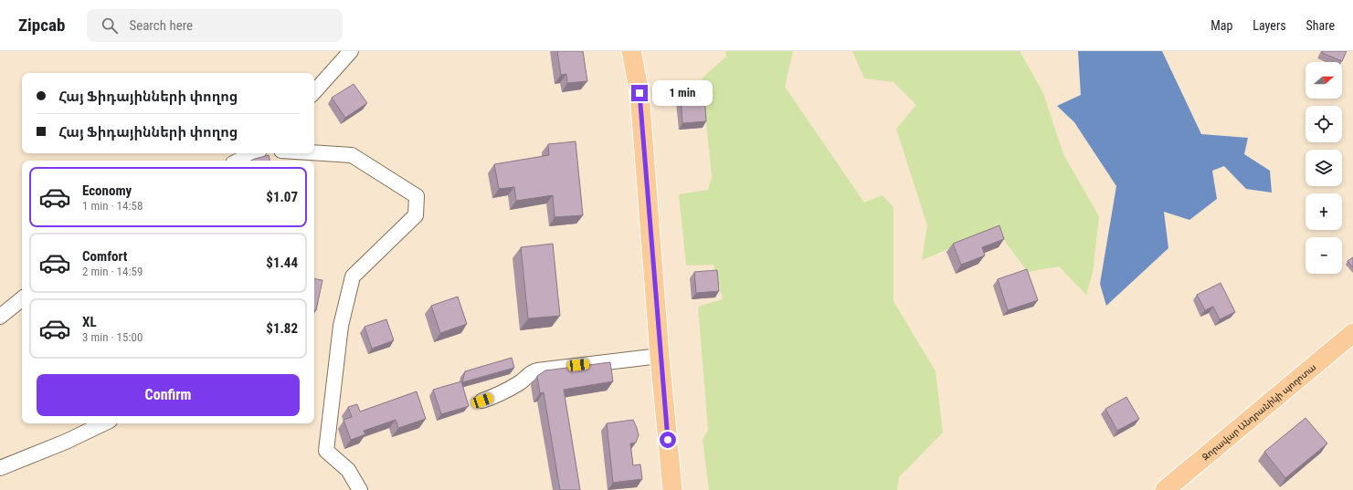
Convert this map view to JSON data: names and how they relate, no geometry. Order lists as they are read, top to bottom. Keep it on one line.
{"streets":{"main road":["Զորավար Անդրանիկի պողոտա"]},"north":"right","page":{"header":"Zipcab","search":"Search here","nav":["Map","Layers","Share"],"map_buttons":["+","−"],"banner":["Հայ Ֆիդայինների փողոց","Հայ Ֆիդայինների փողոց"],"bubble":"1 min","list":[{"name":"Economy","note":"1 min · 14:58","value":"$1.07"},{"name":"Comfort","note":"2 min · 14:59","value":"$1.44"},{"name":"XL","note":"3 min · 15:00","value":"$1.82"}],"buttons":"Confirm"}}
